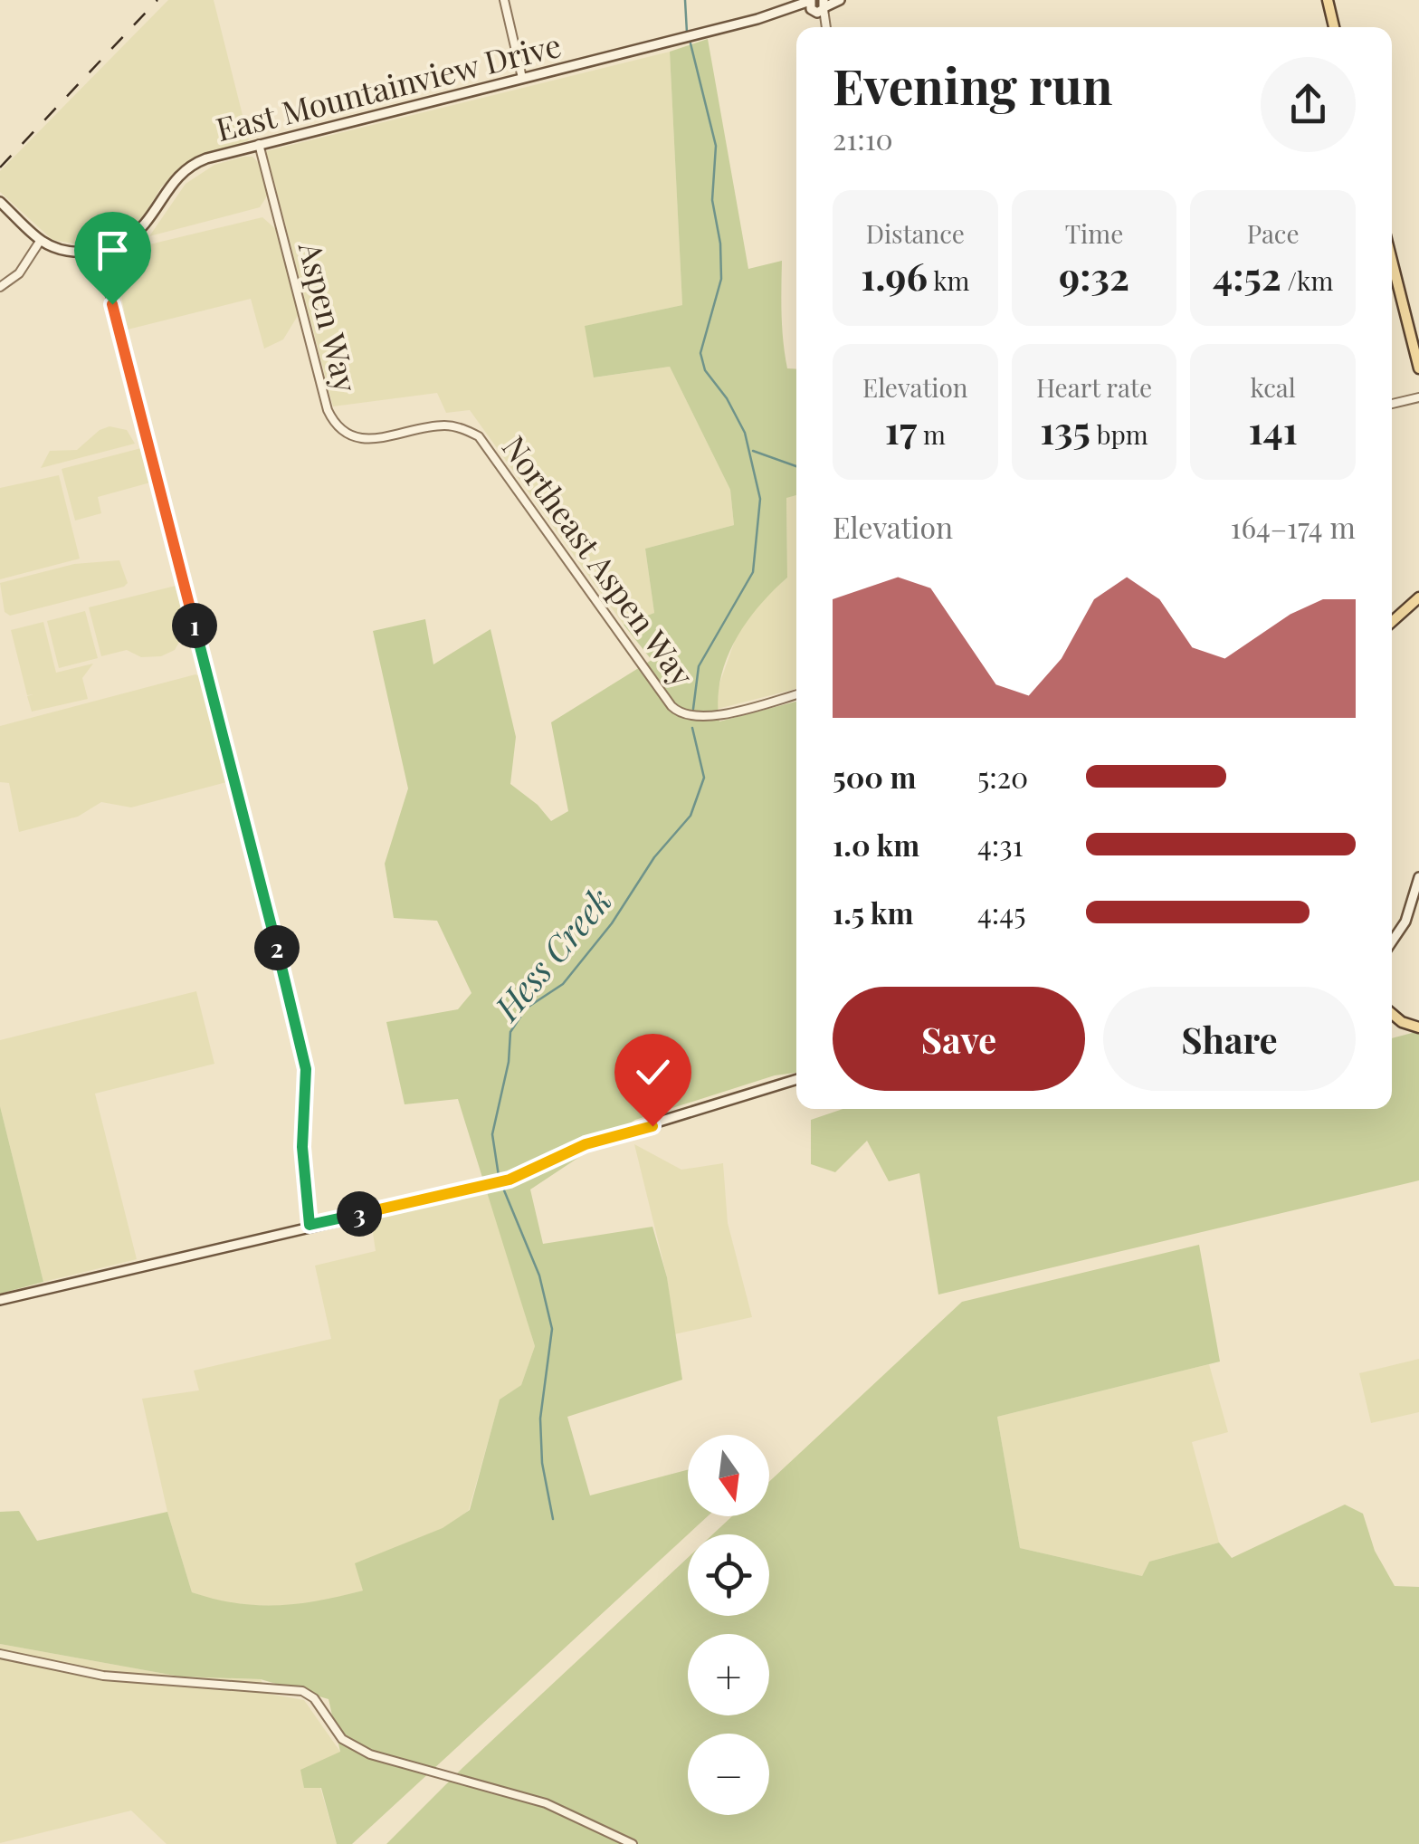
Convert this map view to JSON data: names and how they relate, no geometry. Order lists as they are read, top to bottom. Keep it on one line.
{"streets":{"main road":["East Mountainview Drive"],"street":["Aspen Way","Northeast Aspen Way"]},"crossings":[["East Mountainview Drive","Aspen Way"],["Aspen Way","Northeast Aspen Way"]],"water":["Hess Creek"],"north":"bottom","page":{"heading":["Evening run","21:10"],"stats":[["Distance","1.96 km"],["Time","9:32"],["Pace","4:52 /km"],["Elevation","17 m"],["Heart rate","135 bpm"],["kcal","141"]],"chart":["Elevation","164–174 m"],"pins":["1","2","3"],"list":[{"name":"500 m","note":"5:20"},{"name":"1.0 km","note":"4:31"},{"name":"1.5 km","note":"4:45"}],"buttons":["Save","Share"],"map_buttons":["+","−"]}}
